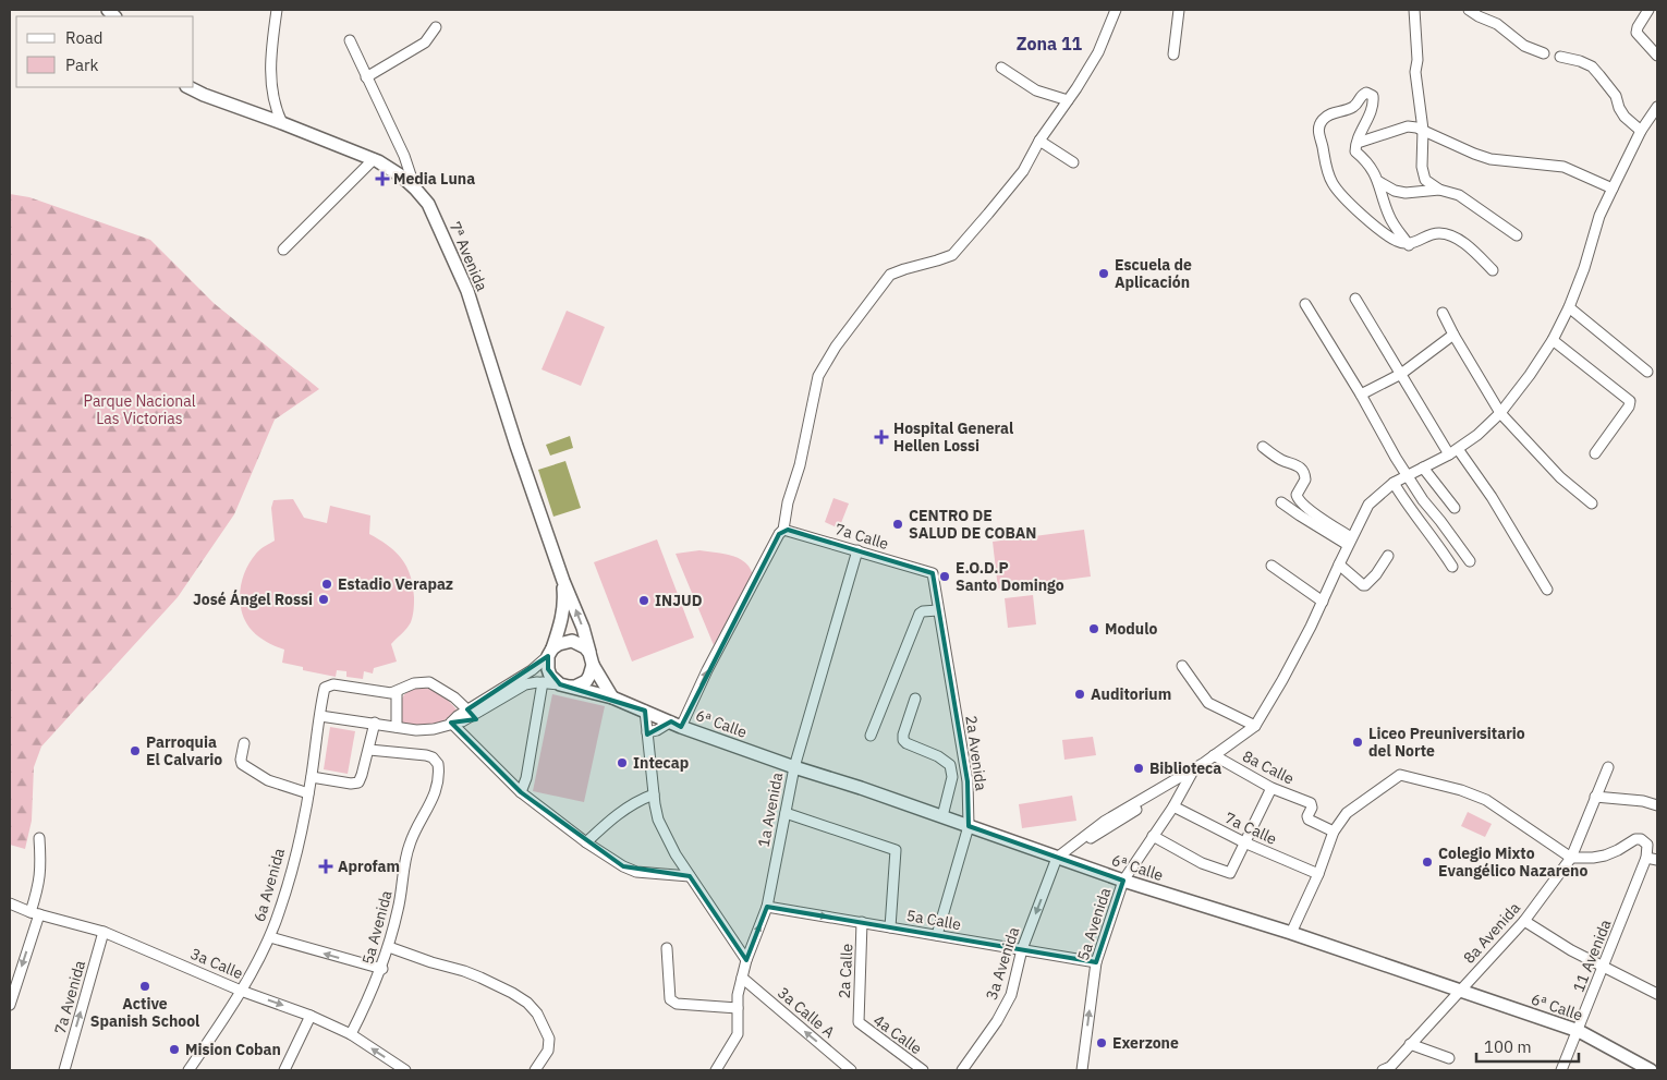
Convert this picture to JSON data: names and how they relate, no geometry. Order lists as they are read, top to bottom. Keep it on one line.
{"streets":{"main road":["7ª Avenida","6ª Calle"],"street":["7a Calle","2a Avenida","8a Calle","1a Avenida","6a Avenida","5a Calle","5a Avenida","8a Avenida","11 Avenida","3a Calle","3a Avenida","2a Calle","7a Avenida","3a Calle A","4a Calle"]},"crossings":[["7ª Avenida","6ª Calle"],["7a Calle","2a Avenida"],["7a Calle","1a Avenida"],["7a Calle","5a Avenida"],["6ª Calle","2a Avenida"],["6ª Calle","1a Avenida"],["6ª Calle","5a Avenida"],["6ª Calle","8a Avenida"],["6ª Calle","11 Avenida"],["6ª Calle","3a Avenida"],["2a Avenida","5a Calle"],["1a Avenida","5a Calle"],["1a Avenida","3a Calle A"],["6a Avenida","3a Calle"],["5a Calle","5a Avenida"],["5a Calle","3a Avenida"],["5a Calle","2a Calle"],["5a Avenida","3a Calle"],["3a Calle","7a Avenida"],["2a Calle","4a Calle"]],"one_way":["3a Avenida","3a Calle A"],"districts":["Zona 11"],"parks":["Parque Nacional Las Victorias"],"places":{"health":["Media Luna","Hospital General Hellen Lossi","Aprofam"],"other":["Escuela de Aplicación","CENTRO DE SALUD DE COBAN","E.O.D.P Santo Domingo","Estadio Verapaz","José Ángel Rossi","INJUD","Modulo","Auditorium","Liceo Preuniversitario del Norte","Parroquia El Calvario","Intecap","Biblioteca","Colegio Mixto Evangélico Nazareno","Active Spanish School","Exerzone","Mision Coban"]},"legend":["Road","Park"],"scale_bar":"100 m"}
